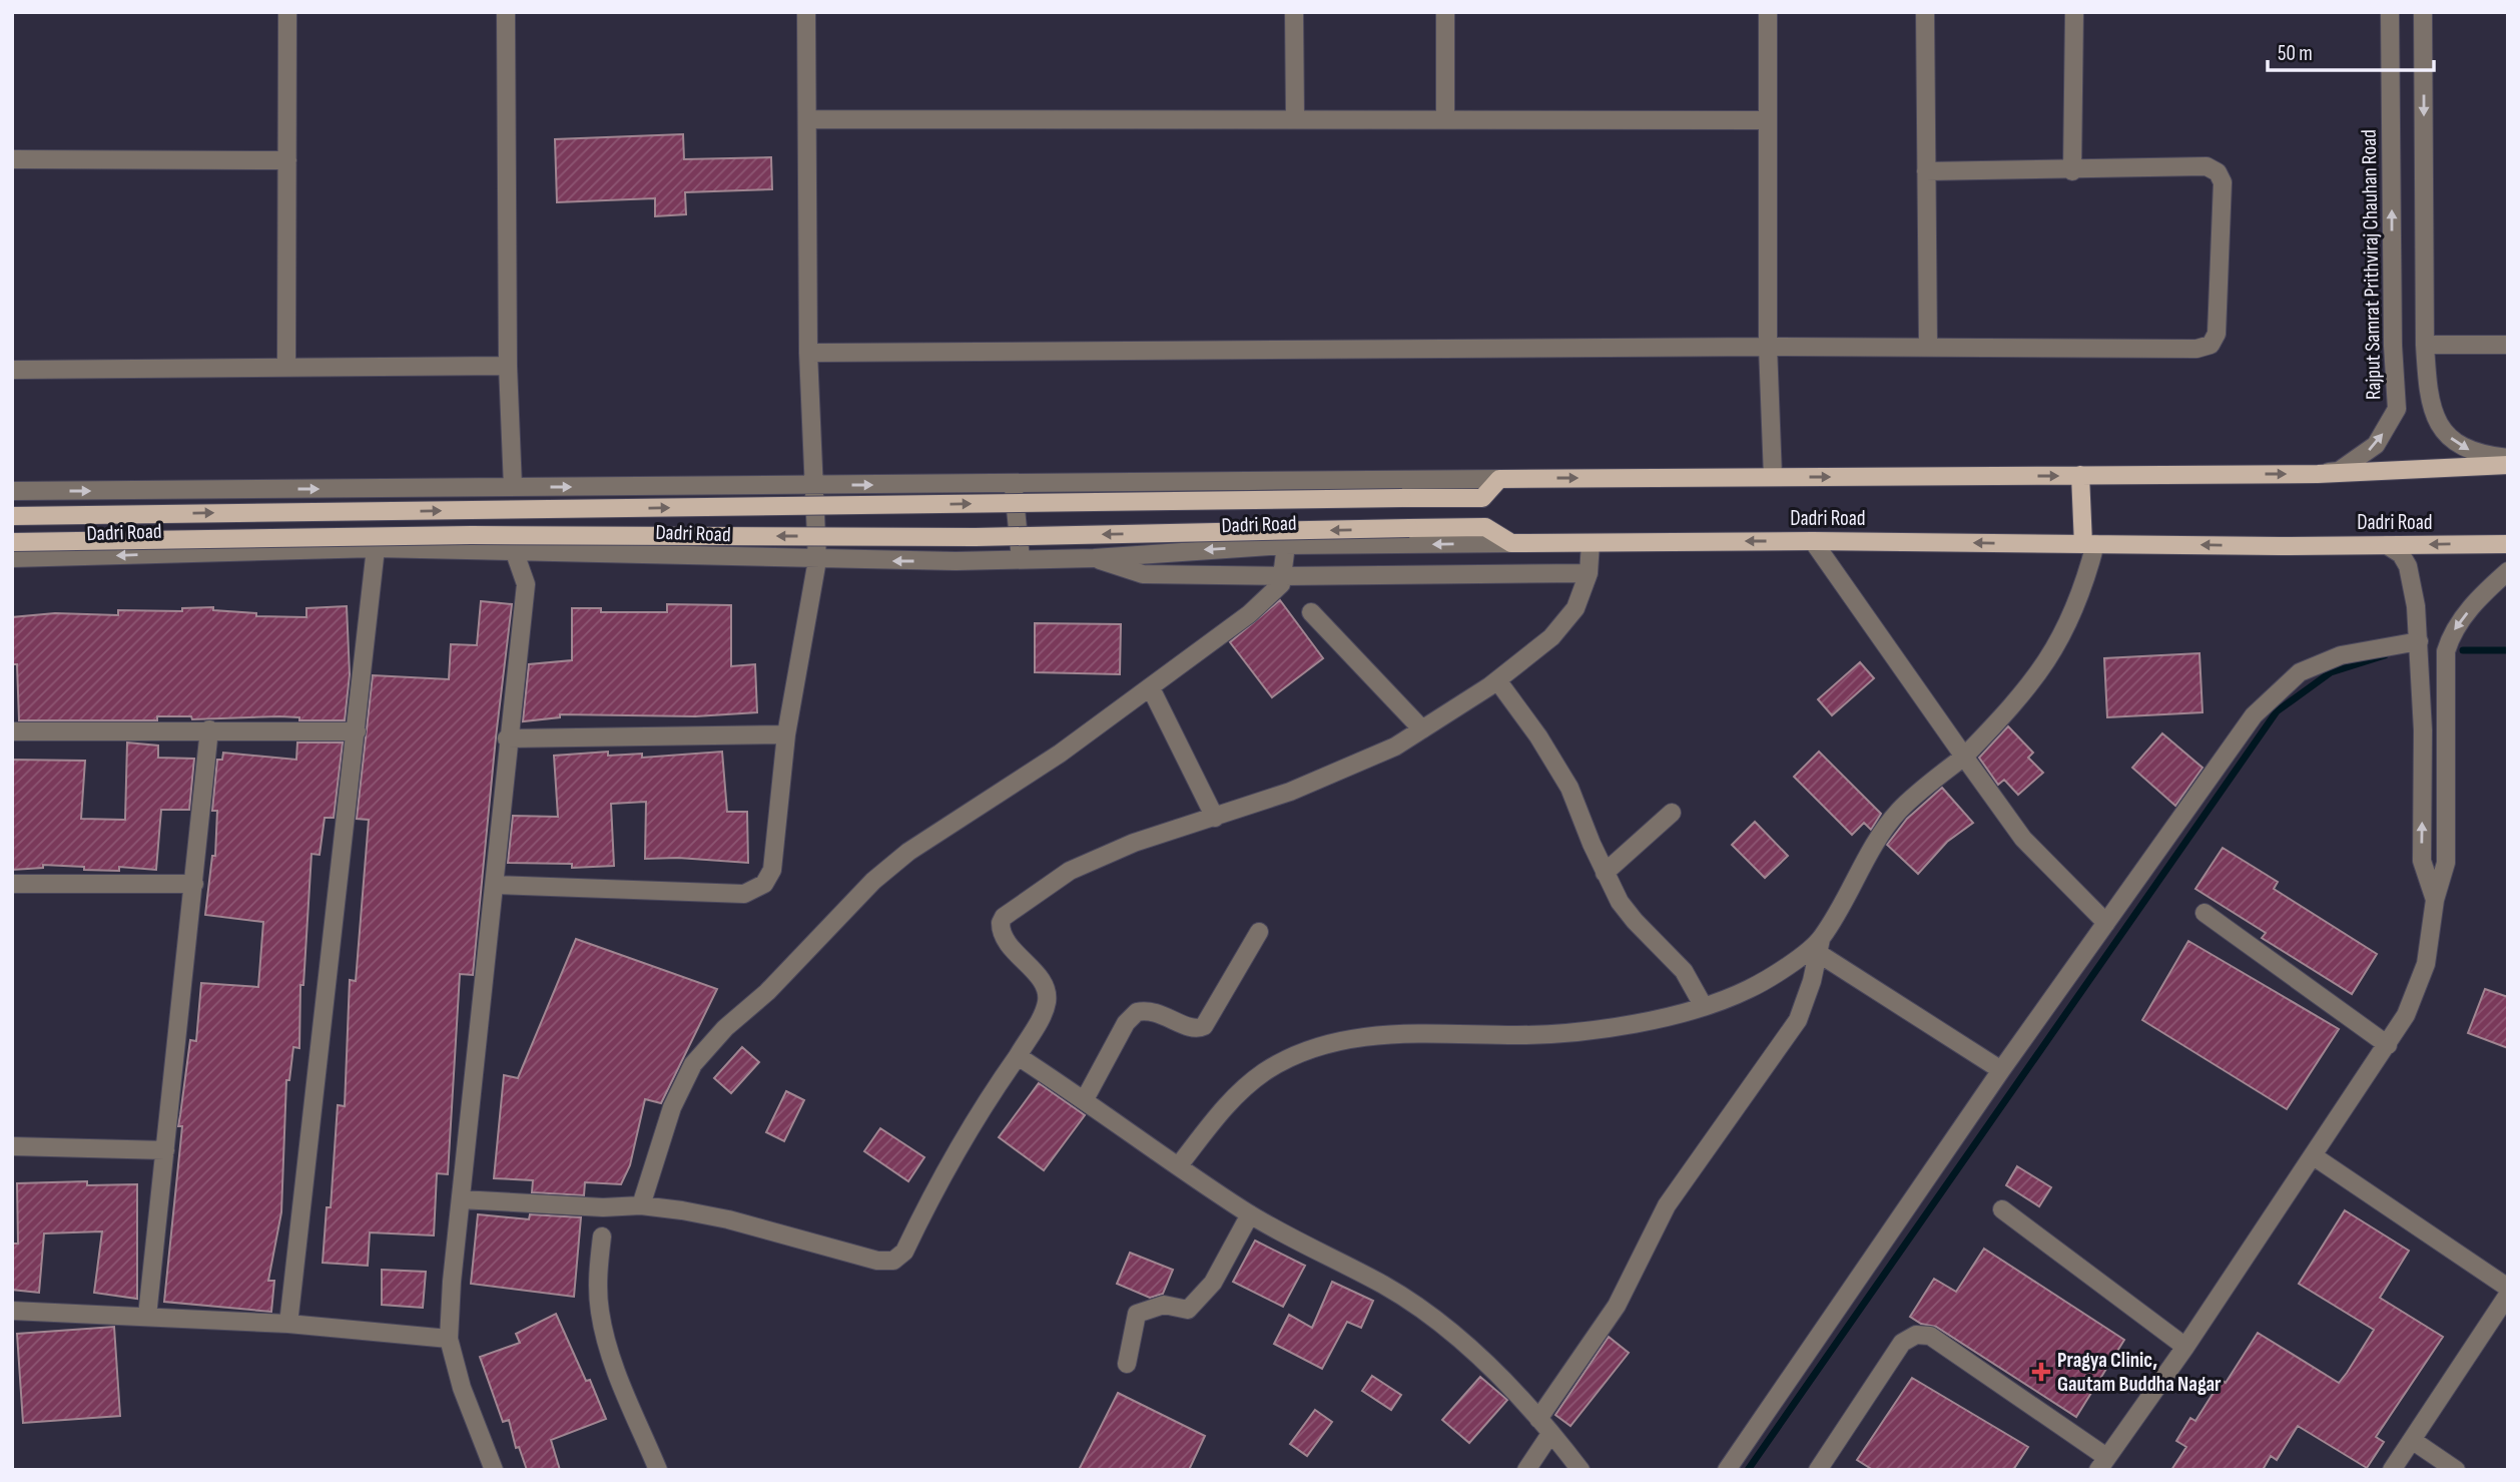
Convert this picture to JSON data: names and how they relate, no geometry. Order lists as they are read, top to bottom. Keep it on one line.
{"streets":{"main road":["Dadri Road"],"street":["Rajput Samrat Prithviraj Chauhan Road"]},"crossings":[["Rajput Samrat Prithviraj Chauhan Road","Dadri Road"]],"places":{"health":["Pragya Clinic, Gautam Buddha Nagar"]},"scale_bar":"50 m"}
